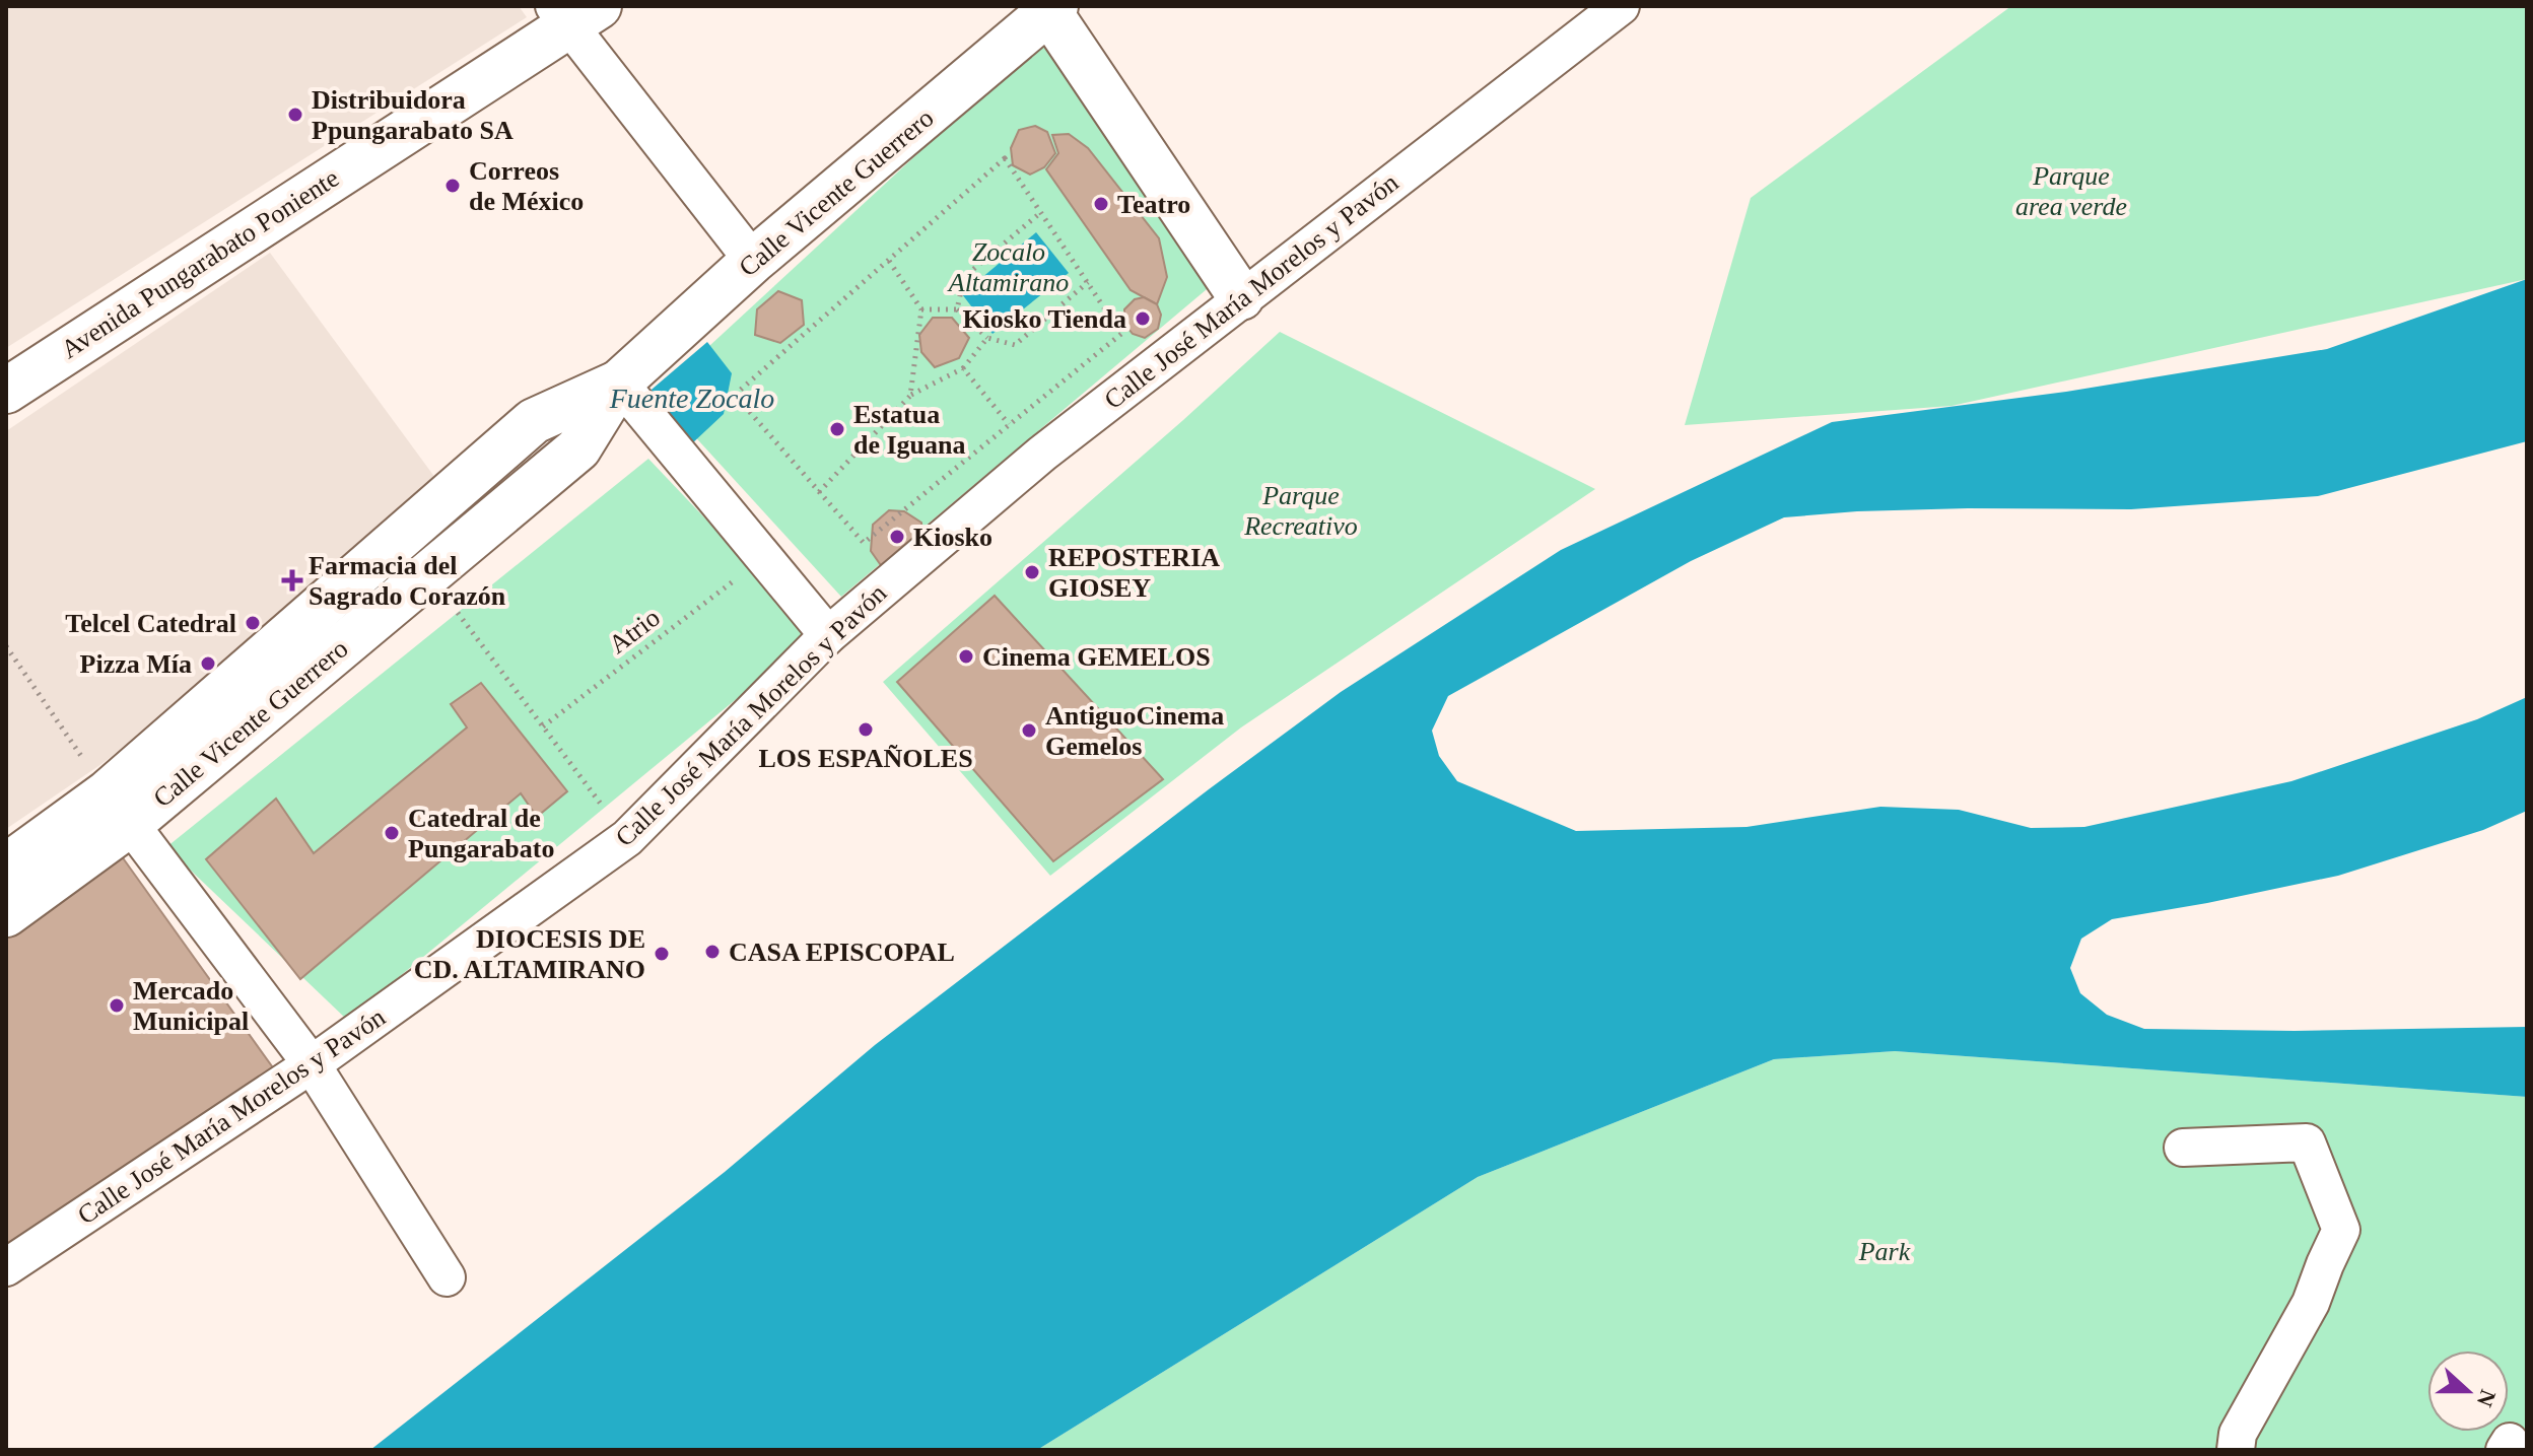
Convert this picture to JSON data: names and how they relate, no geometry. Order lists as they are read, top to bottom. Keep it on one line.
{"streets":{"street":["Calle Vicente Guerrero","Avenida Pungarabato Poniente","Calle José María Morelos y Pavón"],"path":["Atrio"]},"water":["Fuente Zocalo"],"parks":["Parque area verde","Zocalo Altamirano","Parque Recreativo","Park"],"places":{"other":["Distribuidora Ppungarabato SA","Correos de México","Teatro","Kiosko Tienda","Estatua de Iguana","Kiosko","REPOSTERIA GIOSEY","Telcel Catedral","Cinema GEMELOS","Pizza Mía","LOS ESPAÑOLES","AntiguoCinema Gemelos","Catedral de Pungarabato","CASA EPISCOPAL","DIOCESIS DE CD. ALTAMIRANO","Mercado Municipal"],"health":["Farmacia del Sagrado Corazón"]},"north":"right"}
